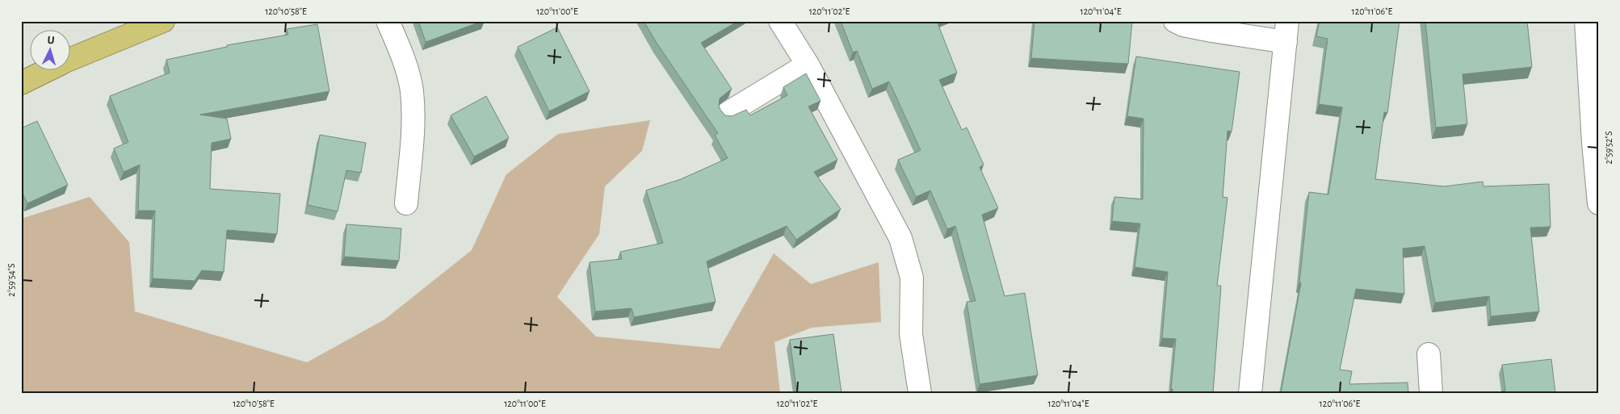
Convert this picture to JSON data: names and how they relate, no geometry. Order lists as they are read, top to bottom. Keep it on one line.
{"north":"top","coordinates":["120°10'58\"E","120°11'00\"E","120°11'02\"E","120°11'04\"E","120°11'06\"E","2°59'52\"S","2°59'54\"S"]}
